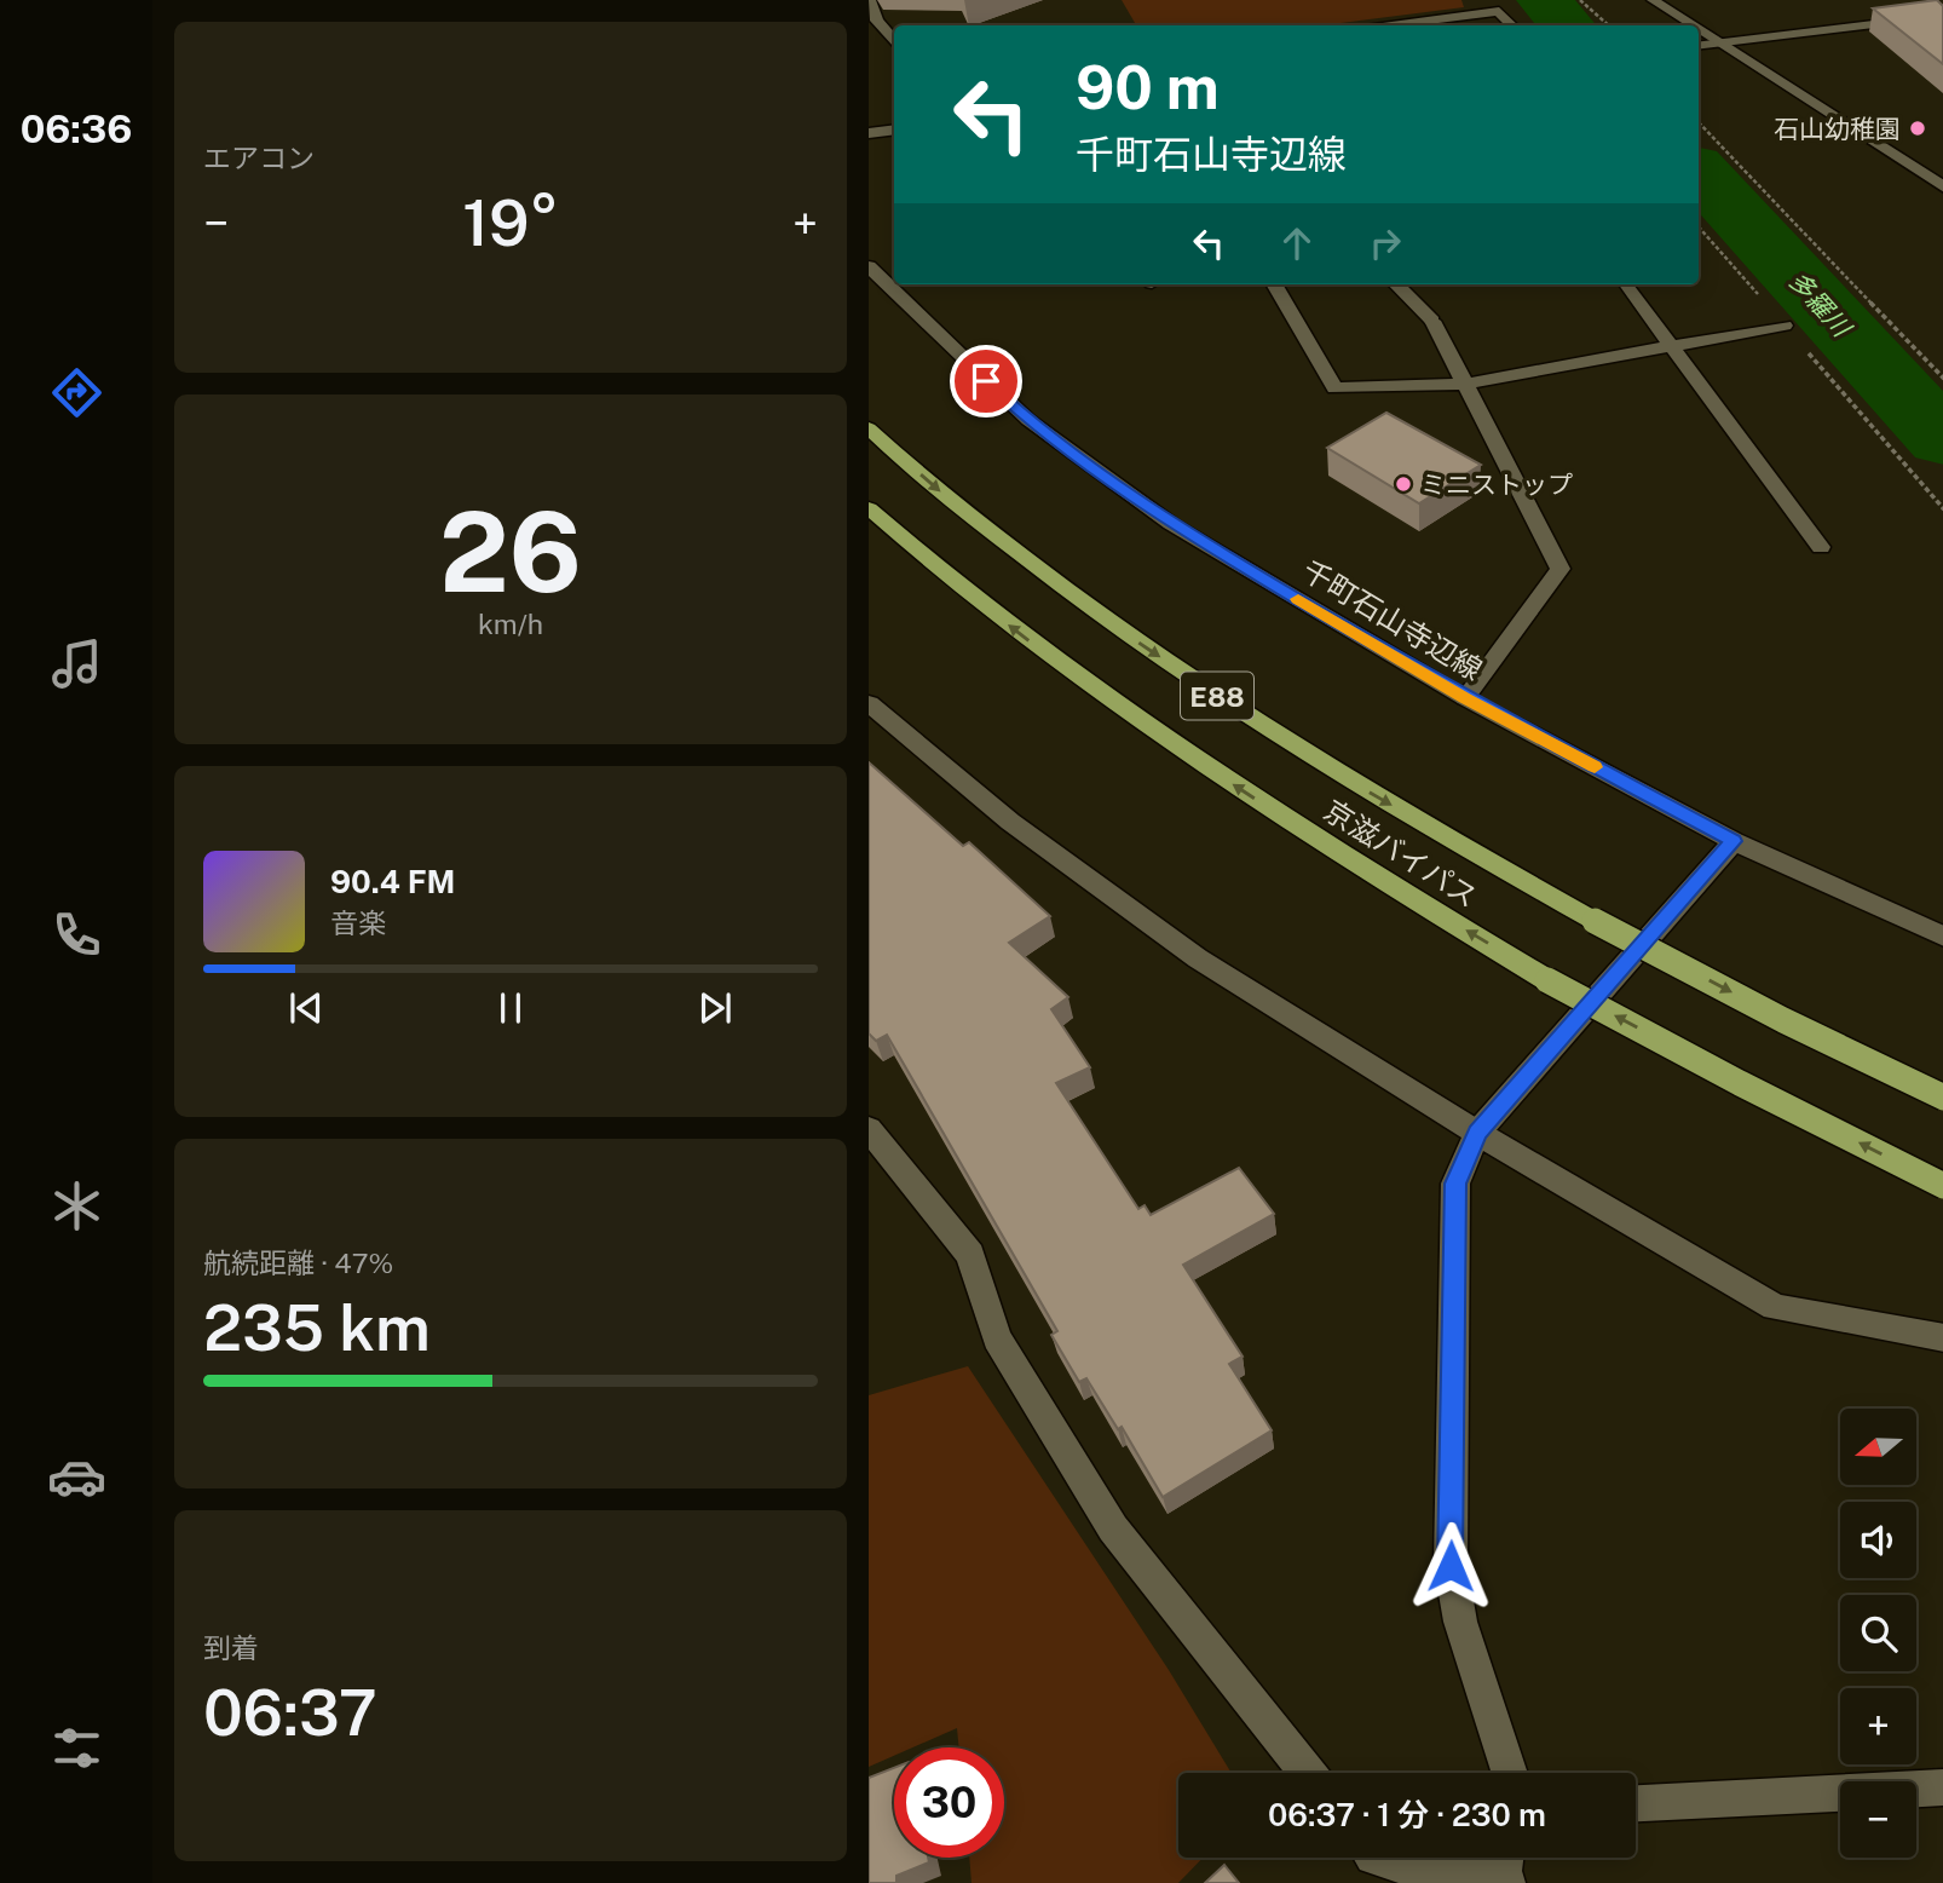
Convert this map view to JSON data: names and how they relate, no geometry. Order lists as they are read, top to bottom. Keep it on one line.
{"streets":{"highway":["E88","京滋バイパス"],"street":["千町石山寺辺線"]},"water":["多羅川"],"places":["石山幼稚園","ミニストップ"],"north":"left","page":{"tabs":"06:36","tile":["エアコン",["26","km/h"],["航続距離 · 47%","235 km"],["到着","06:37"]],"turn":["90 m","千町石山寺辺線"],"heat":["−","19°","+"],"song":["90.4 FM","音楽"],"map_buttons":["+","−"],"limit":"30","trip":"06:37 · 1 分 · 230 m"}}
